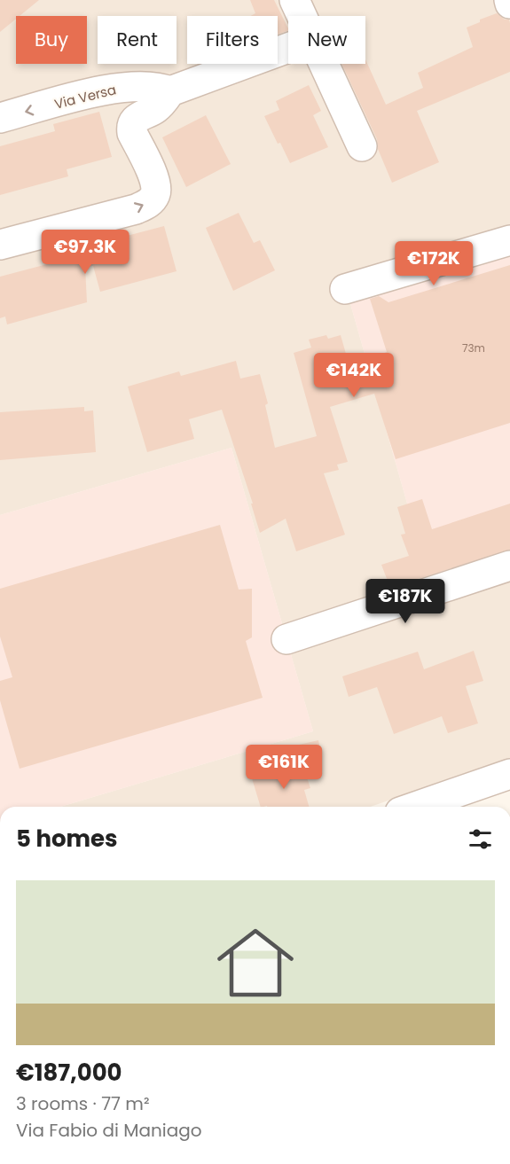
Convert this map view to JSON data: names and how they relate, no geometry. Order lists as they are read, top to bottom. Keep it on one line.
{"streets":{"street":["Via Versa"]},"one_way":["Via Versa"],"house_numbers":["73m"],"page":{"chip":["Buy","Rent","Filters","New"],"price":["€97.3K","€172K","€142K","€187K","€161K"],"heading":"5 homes","list":[{"name":"€187,000","note":"3 rooms · 77 m² · Via Fabio di Maniago"}]}}
